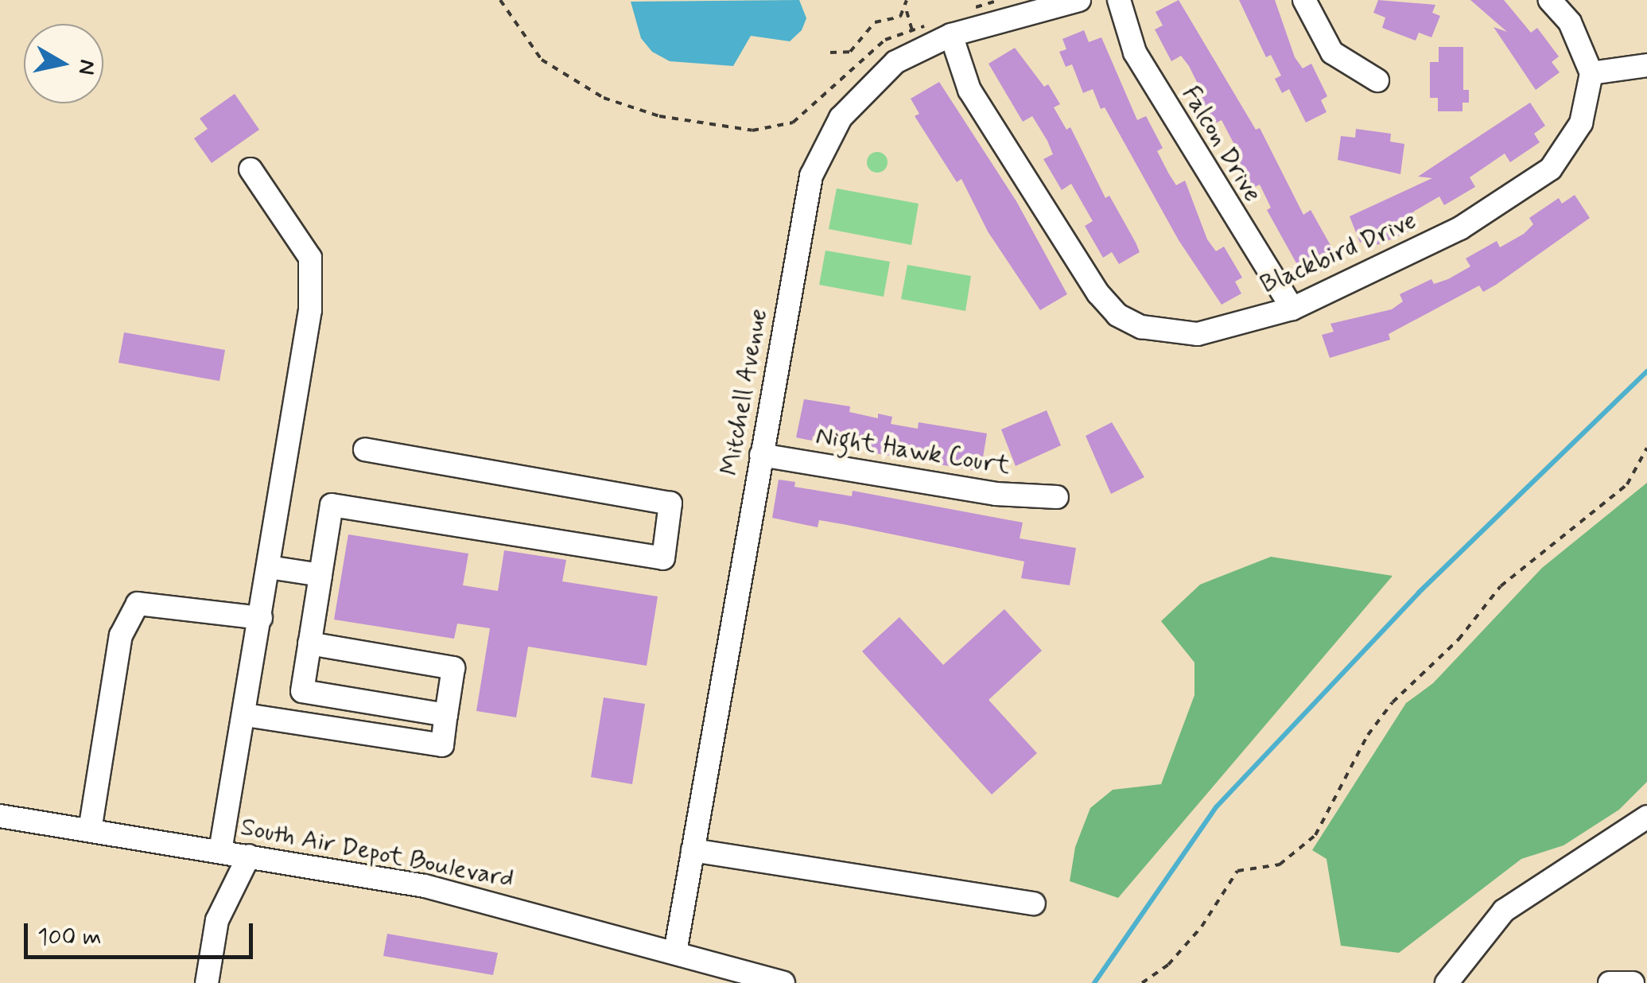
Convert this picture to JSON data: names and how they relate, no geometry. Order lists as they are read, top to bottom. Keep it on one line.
{"streets":{"street":["Falcon Drive","Blackbird Drive","Mitchell Avenue","Night Hawk Court","South Air Depot Boulevard"]},"crossings":[["Falcon Drive","Blackbird Drive"],["Blackbird Drive","Mitchell Avenue"],["Mitchell Avenue","Night Hawk Court"],["Mitchell Avenue","South Air Depot Boulevard"]],"scale_bar":"100 m","north":"right"}
